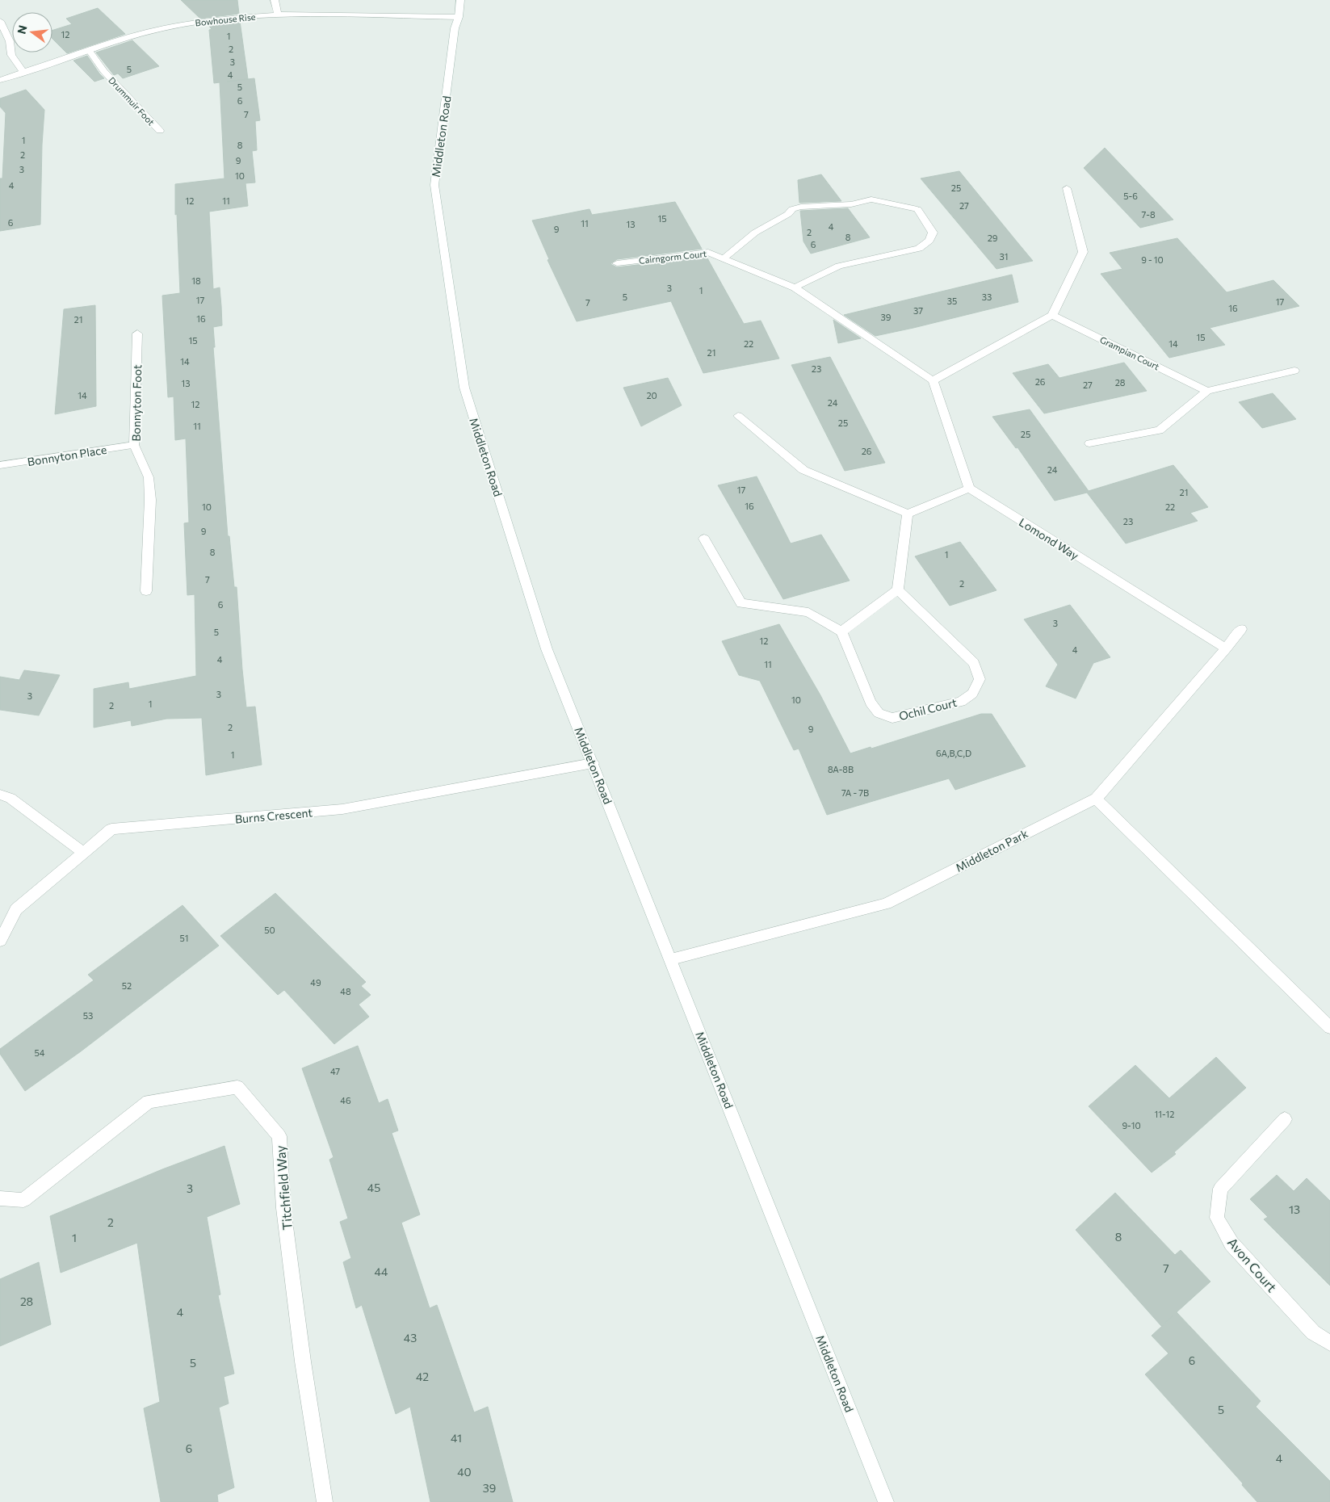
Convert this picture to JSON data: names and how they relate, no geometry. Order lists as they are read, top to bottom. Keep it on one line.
{"streets":{"street":["Bowhouse Rise","Drummuir Foot","Middleton Road","Cairngorm Court","Grampian Court","Bonnyton Foot","Bonnyton Place","Lomond Way","Ochil Court","Burns Crescent","Middleton Park","Titchfield Way","Avon Court"]},"crossings":[["Bowhouse Rise","Drummuir Foot"],["Bowhouse Rise","Middleton Road"],["Middleton Road","Burns Crescent"],["Middleton Road","Middleton Park"],["Bonnyton Foot","Bonnyton Place"],["Lomond Way","Middleton Park"]],"house_numbers":["12","1","2","3","5","4","5","6","7","1","8","2","9","3","10","4","25","5-6","12","11","27","7-8","15","6","11","13","4","9","2","8","29","6","31","9 - 10","18","3","1","5","33","17","35","17","7","16","37","39","16","21","15","15","22","14","21","14","23","26","28","13","27","14","20","24","12","25","11","25","26","24","17","21","16","10","22","23","9","8","1","7","2","6","3","5","12","4","4","11","3","3","10","1","2","2","9","6A,B,C,D","1","8A-8B","7A - 7B","50","51","49","52","48","53","54","47","46","11-12","9-10","45","3","13","2","8","1","7","44","28","4","43","6","5","42","5","41","6","4","40","39"],"north":"left"}
